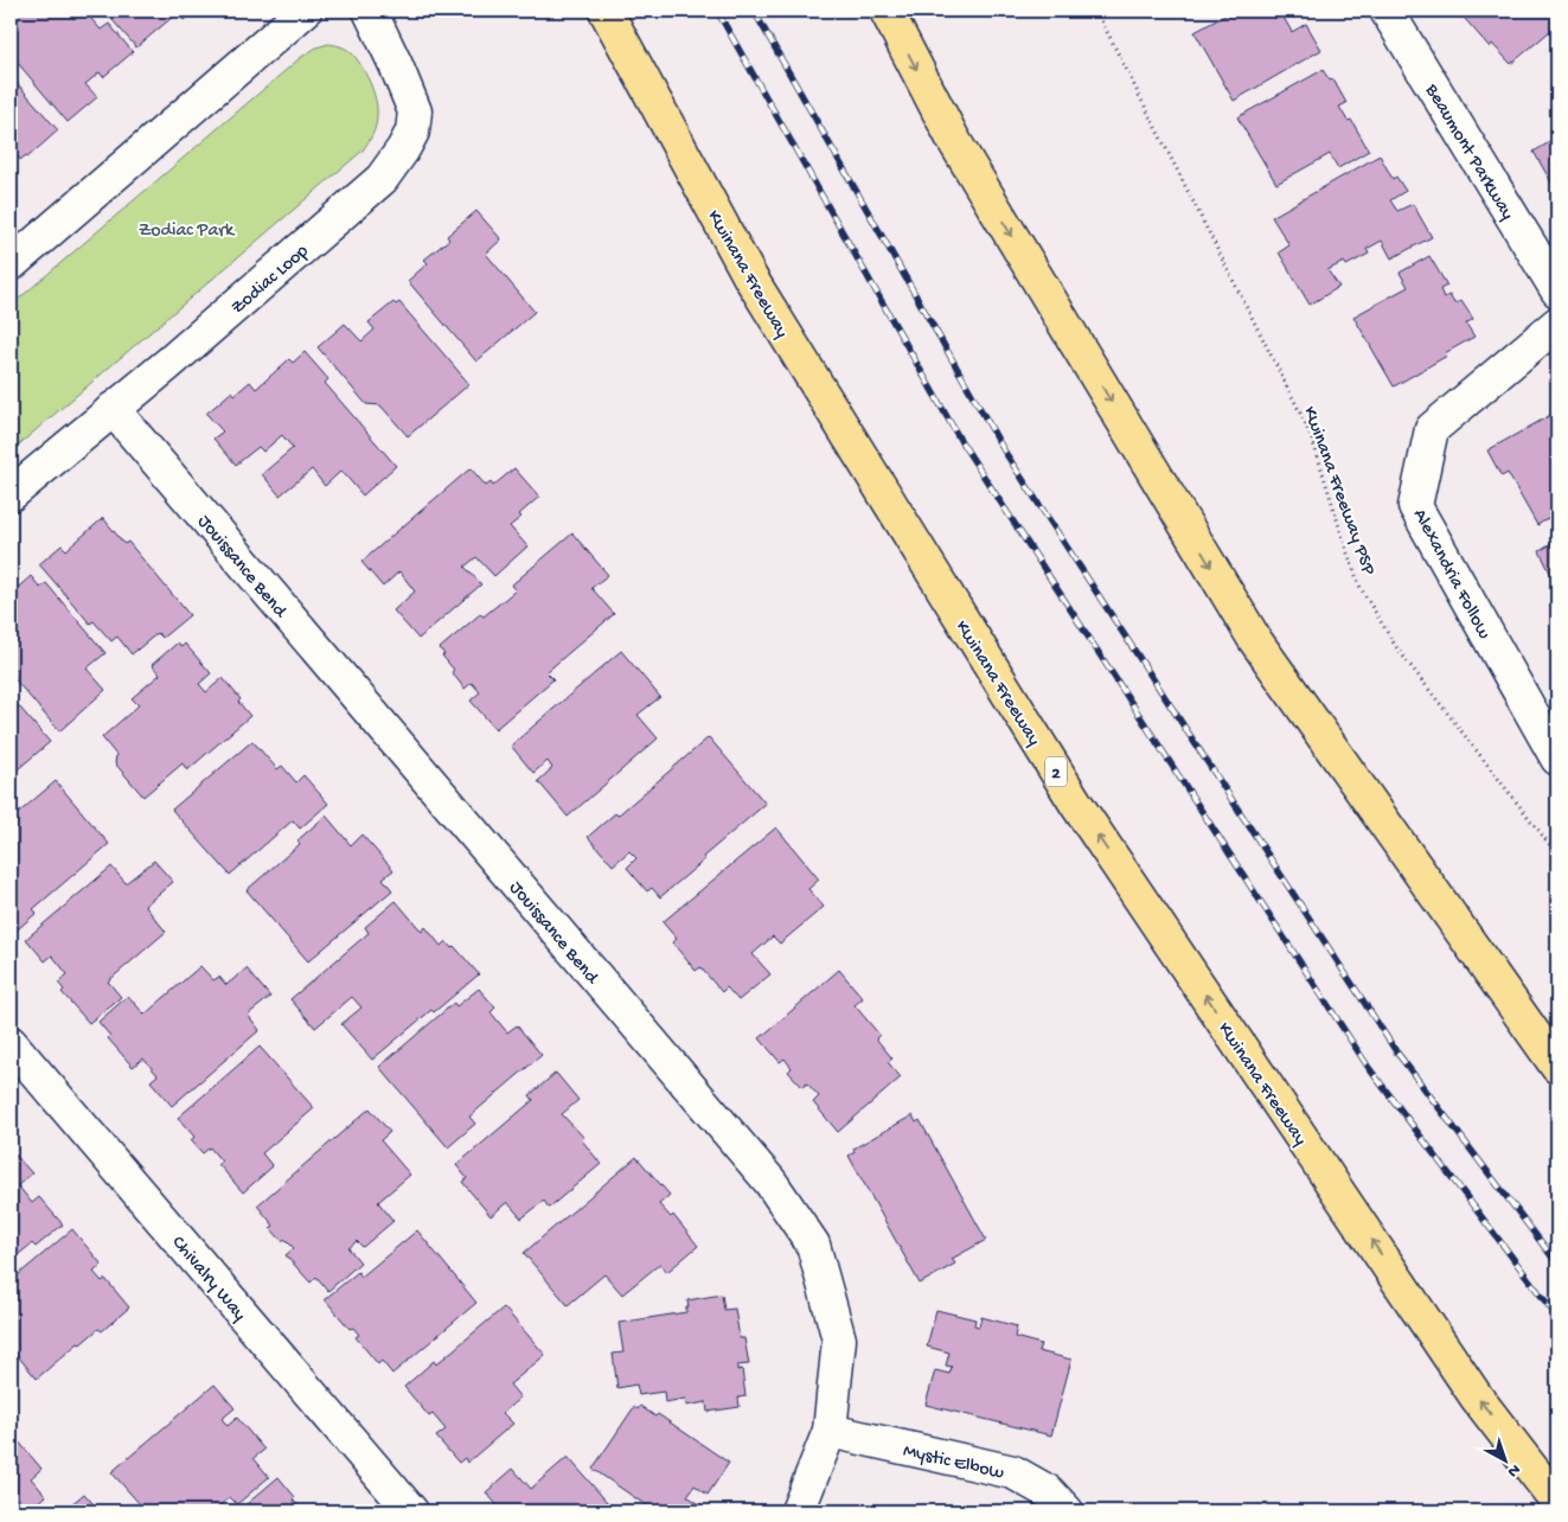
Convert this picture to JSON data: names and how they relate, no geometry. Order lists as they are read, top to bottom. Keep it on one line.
{"streets":{"highway":["Kwinana Freeway","2"],"street":["Beaumont Parkway","Zodiac Loop","Jouissance Bend","Alexandria Follow","Chivalry Way","Mystic Elbow"],"path":["Kwinana Freeway PSP"]},"crossings":[["Zodiac Loop","Jouissance Bend"],["Jouissance Bend","Mystic Elbow"]],"parks":["Zodiac Park"],"north":"bottom right"}
